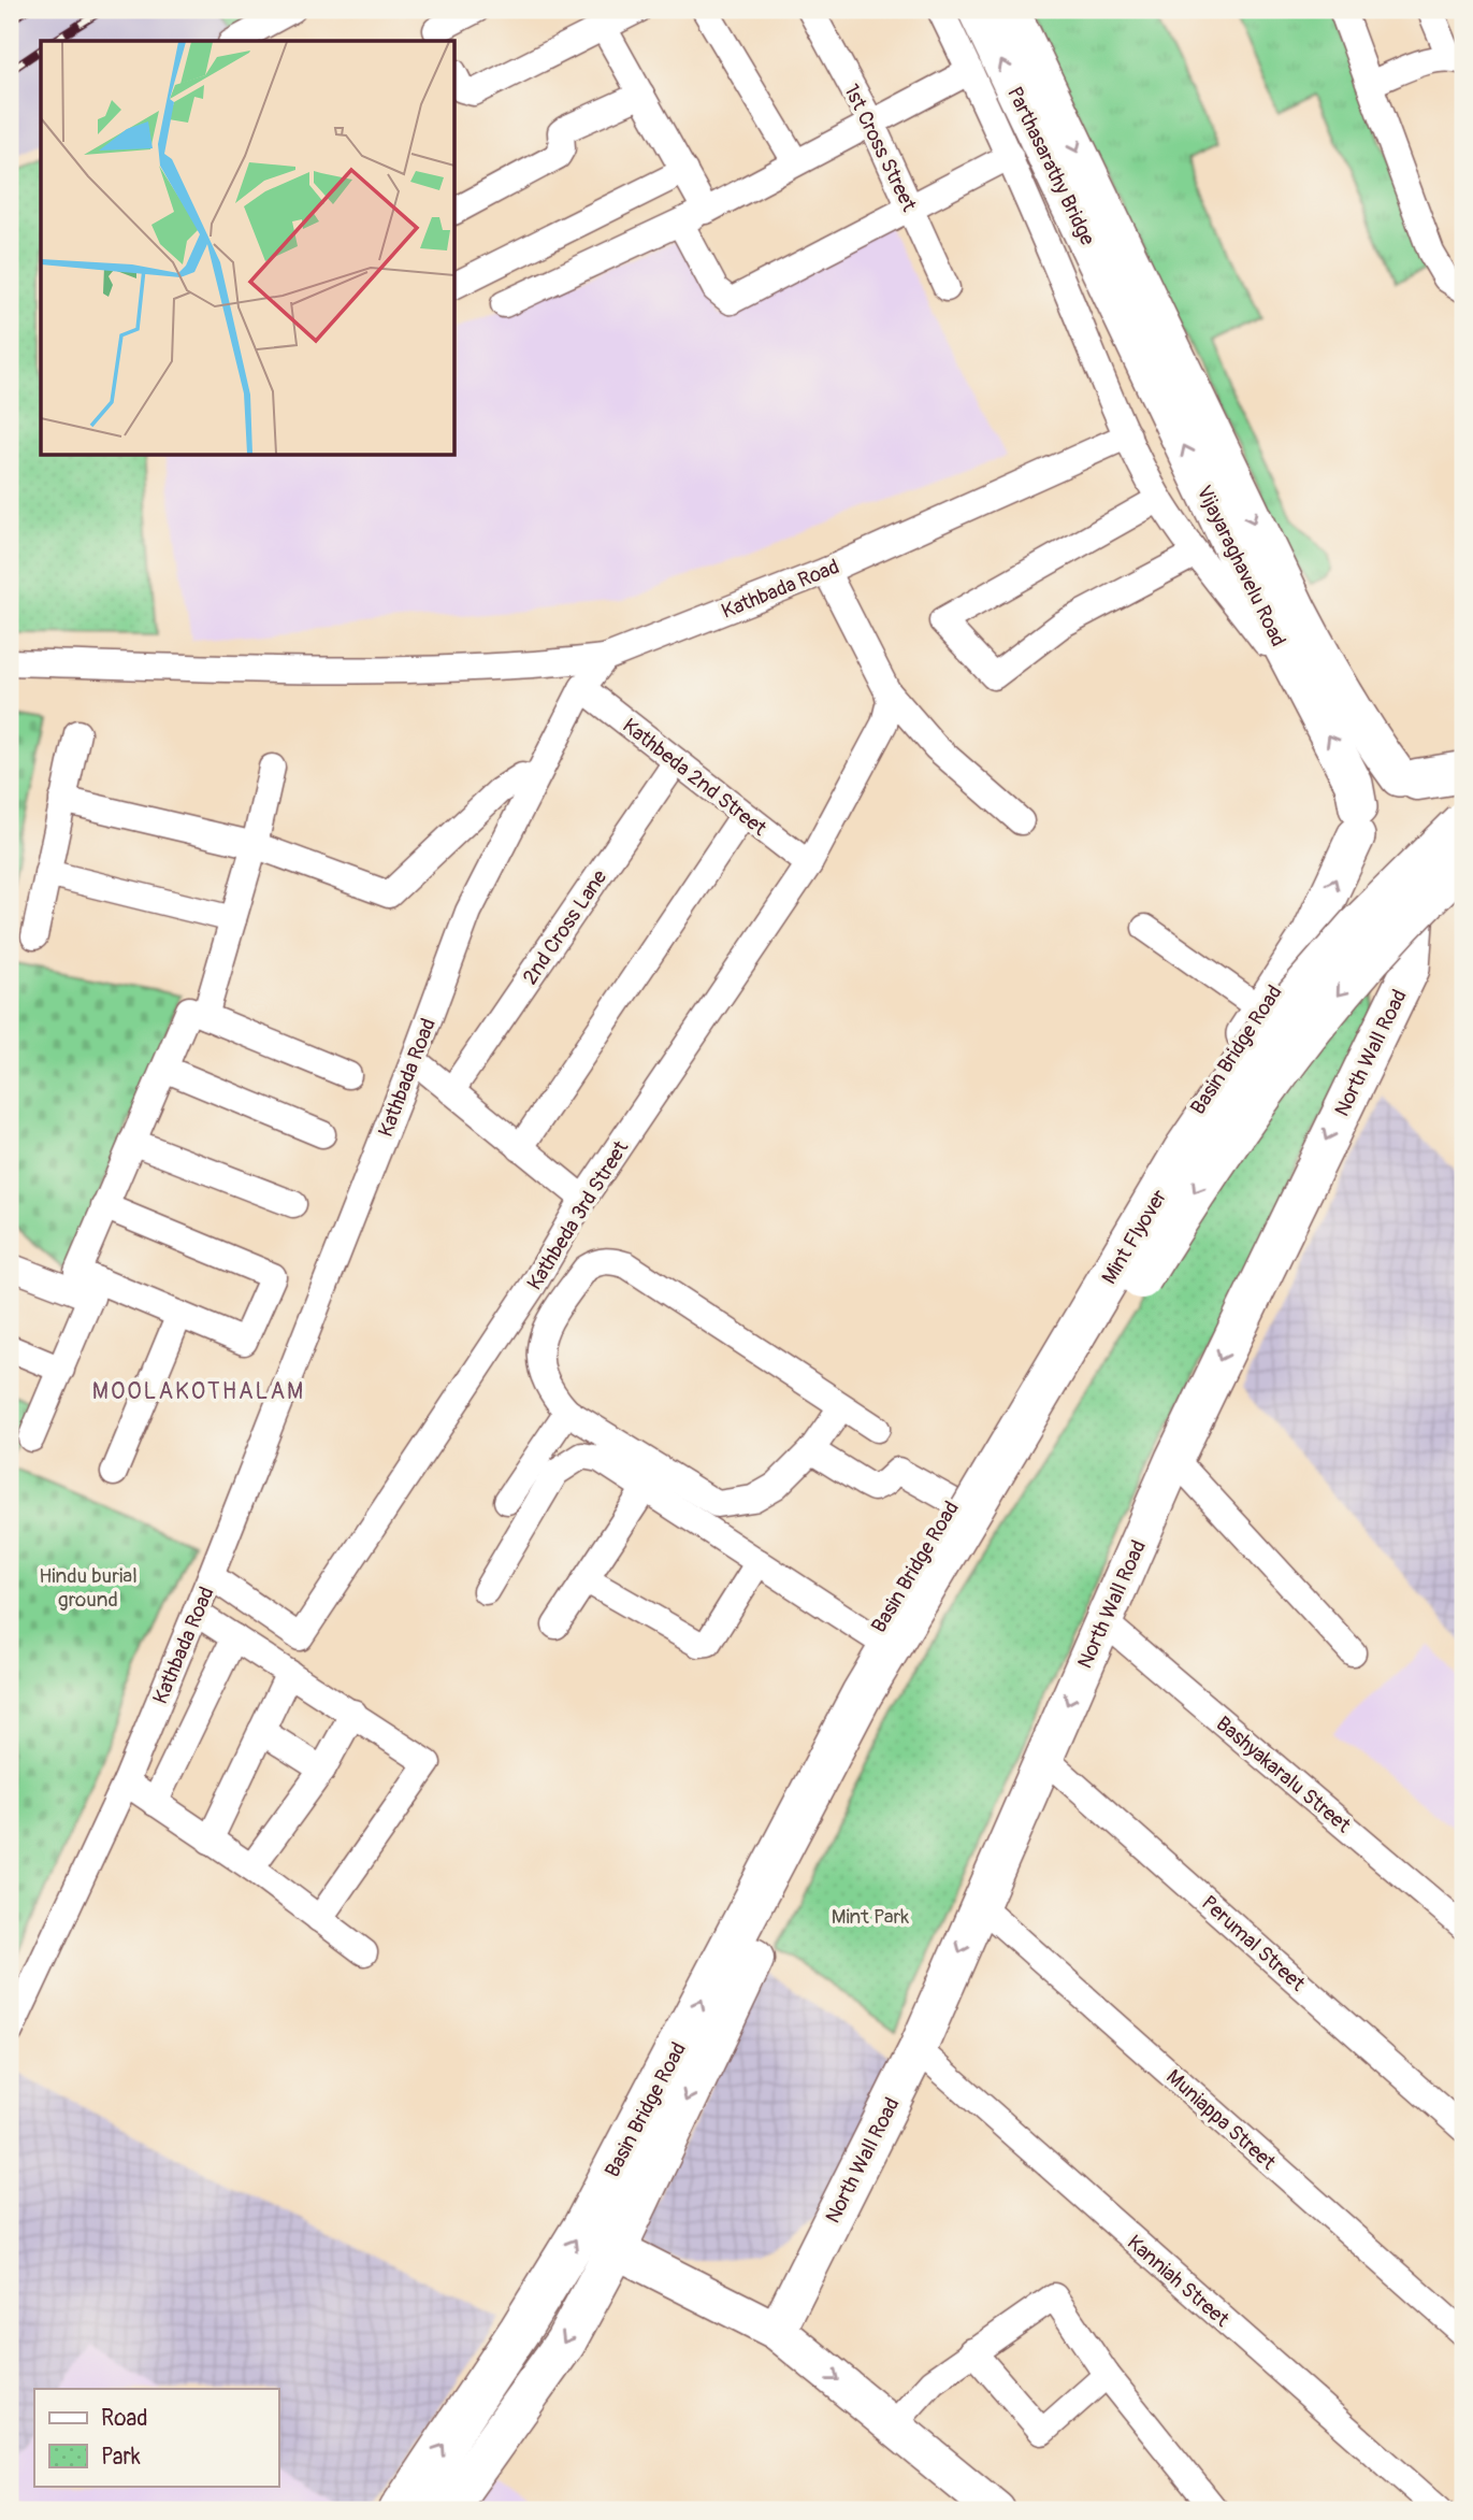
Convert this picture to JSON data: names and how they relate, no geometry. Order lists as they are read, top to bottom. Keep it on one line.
{"streets":{"main road":["Parthasarathy Bridge","Vijayaraghavelu Road","Basin Bridge Road","North Wall Road","Mint Flyover"],"street":["1st Cross Street","Kathbada Road","Kathbeda 2nd Street","2nd Cross Lane","Kathbeda 3rd Street","Bashyakaralu Street","Perumal Street","Muniappa Street","Kanniah Street"]},"crossings":[["Parthasarathy Bridge","Vijayaraghavelu Road"],["Vijayaraghavelu Road","Basin Bridge Road"],["Vijayaraghavelu Road","North Wall Road"],["Vijayaraghavelu Road","Mint Flyover"],["Kathbada Road","Kathbeda 2nd Street"],["Kathbada Road","Kathbeda 3rd Street"],["Kathbeda 2nd Street","2nd Cross Lane"],["Kathbeda 2nd Street","Kathbeda 3rd Street"],["Basin Bridge Road","North Wall Road"],["Basin Bridge Road","Mint Flyover"],["North Wall Road","Mint Flyover"],["North Wall Road","Bashyakaralu Street"],["North Wall Road","Perumal Street"],["North Wall Road","Muniappa Street"],["North Wall Road","Kanniah Street"]],"one_way":["North Wall Road"],"districts":["MOOLAKOTHALAM"],"parks":["Hindu burial ground","Mint Park"],"legend":["Road","Park"]}
